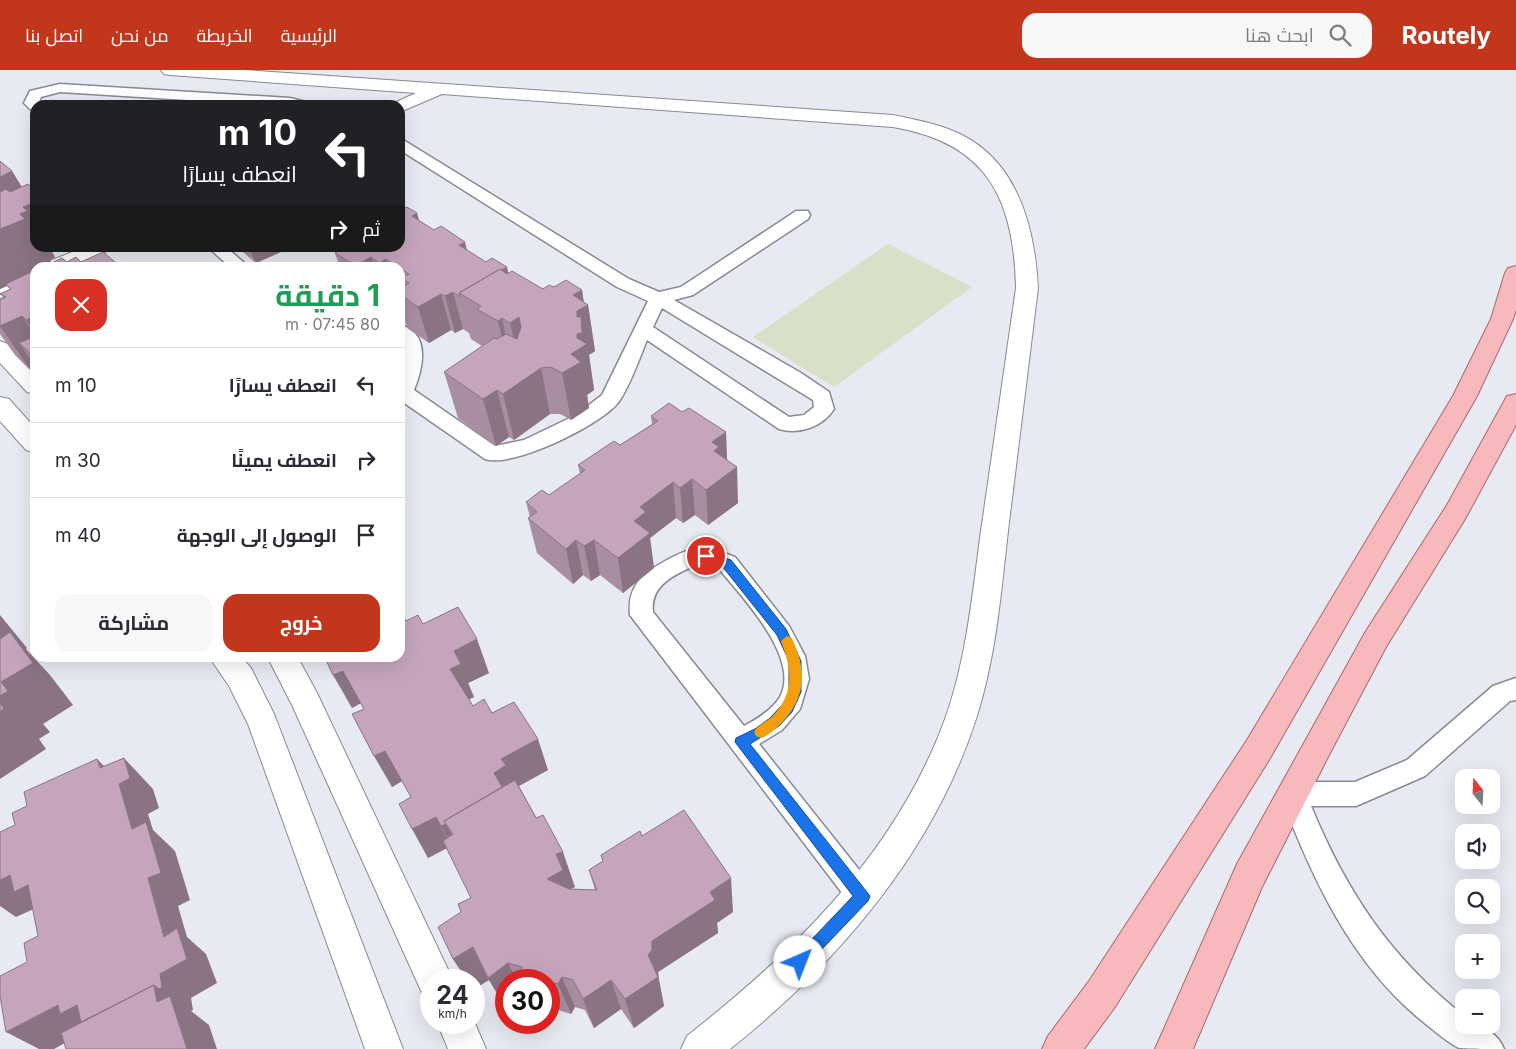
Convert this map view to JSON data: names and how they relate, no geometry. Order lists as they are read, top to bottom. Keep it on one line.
{"north":"top","page":{"header":"Routely","search":"ابحث هنا","nav":["الرئيسية","الخريطة","من نحن","اتصل بنا"],"turn":["10 m","انعطف يسارًا"],"then":"ثم","heading":["1 دقيقة","80 m · 07:45"],"list":[{"name":"انعطف يسارًا","value":"10 m"},{"name":"انعطف يمينًا","value":"30 m"},{"name":"الوصول إلى الوجهة","value":"40 m"}],"buttons":["خروج","مشاركة"],"map_buttons":["+","−"],"speed":"24 km/h","limit":"30"}}
